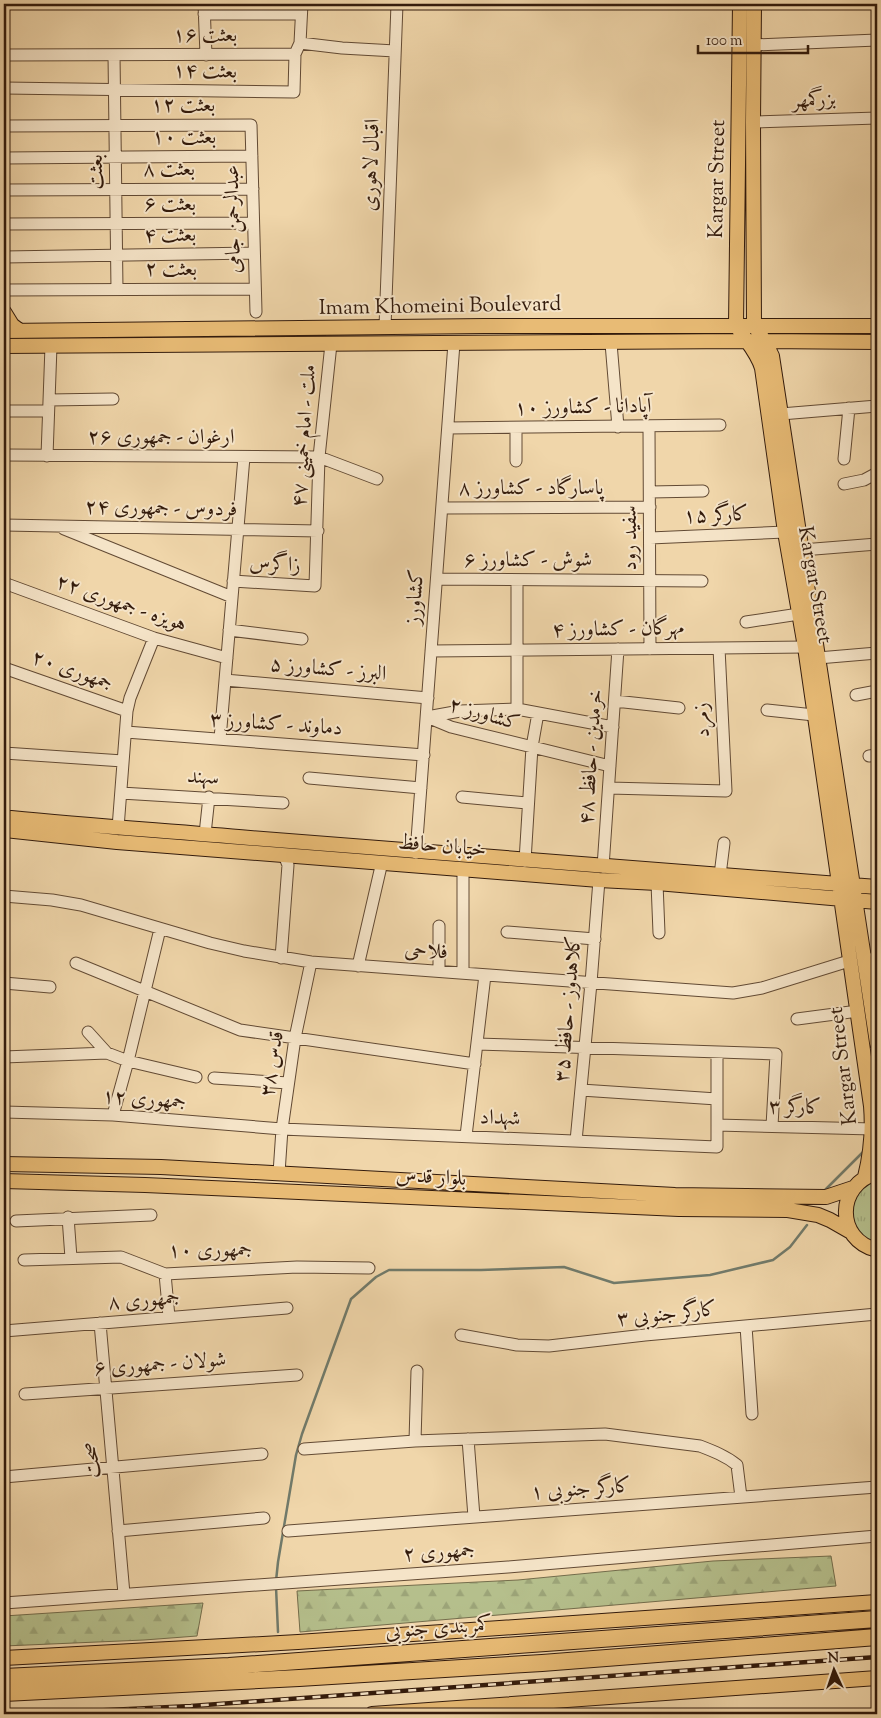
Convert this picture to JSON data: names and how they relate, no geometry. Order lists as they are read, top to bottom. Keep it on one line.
{"streets":{"highway":["کمربندی جنوبی"],"main road":["Kargar Street","Imam Khomeini Boulevard","خیابان حافظ","بلوار قدس"],"street":["بعثت ۱۶","بعثت ۱۴","بزرگمهر","بعثت ۱۲","بعثت ۱۰","اقبال لاهوری","بعثت ۸","بعثت","بعثت ۶","عبدالرحمن جامی","بعثت ۴","بعثت ۲","آپادانا - کشاورز ۱۰","ملت - امام خمینی ۴۷","ارغوان - جمهوری ۲۶","پاسارگاد - کشاورز ۸","فردوس - جمهوری ۲۴","کارگر ۱۵","سفید رود","شوش - کشاورز ۶","زاگرس","کشاورز","هویزه - جمهوری ۲۲","مهرگان - کشاورز ۴","البرز - کشاورز ۵","جمهوری ۲۰","کشاورز ۲","زمرد","دماوند - کشاورز ۳","خرمدین - حافظ ۴۸","سهند","فلاحی","کلاهدوز - حافظ ۳۵","قدس ۳۸","جمهوری ۱۲","کارگر ۳","شهداد","جمهوری ۱۰","جمهوری ۸","کارگر جنوبی ۳","شولان - جمهوری ۶","صحت","کارگر جنوبی ۱","جمهوری ۲"]},"crossings":[["بعثت ۱۶","بعثت ۱۴"],["بعثت ۱۶","بعثت"],["بعثت ۱۴","بعثت"],["بزرگمهر","Kargar Street"],["بعثت ۱۲","بعثت"],["بعثت ۱۲","عبدالرحمن جامی"],["بعثت ۱۰","بعثت"],["بعثت ۱۰","عبدالرحمن جامی"],["اقبال لاهوری","Imam Khomeini Boulevard"],["بعثت ۸","بعثت"],["بعثت ۸","عبدالرحمن جامی"],["بعثت","بعثت ۶"],["بعثت","بعثت ۴"],["بعثت","بعثت ۲"],["Kargar Street","Imam Khomeini Boulevard"],["Kargar Street","کارگر ۱۵"],["Kargar Street","مهرگان - کشاورز ۴"],["Kargar Street","خیابان حافظ"],["Kargar Street","فلاحی"],["Kargar Street","کارگر ۳"],["بعثت ۶","عبدالرحمن جامی"],["عبدالرحمن جامی","بعثت ۴"],["عبدالرحمن جامی","بعثت ۲"],["Imam Khomeini Boulevard","ملت - امام خمینی ۴۷"],["Imam Khomeini Boulevard","کشاورز"],["آپادانا - کشاورز ۱۰","سفید رود"],["آپادانا - کشاورز ۱۰","کشاورز"],["ملت - امام خمینی ۴۷","ارغوان - جمهوری ۲۶"],["ملت - امام خمینی ۴۷","فردوس - جمهوری ۲۴"],["ملت - امام خمینی ۴۷","زاگرس"],["پاسارگاد - کشاورز ۸","سفید رود"],["پاسارگاد - کشاورز ۸","کشاورز"],["کارگر ۱۵","سفید رود"],["سفید رود","شوش - کشاورز ۶"],["سفید رود","مهرگان - کشاورز ۴"],["شوش - کشاورز ۶","کشاورز"],["کشاورز","مهرگان - کشاورز ۴"],["کشاورز","البرز - کشاورز ۵"],["کشاورز","کشاورز ۲"],["کشاورز","دماوند - کشاورز ۳"],["کشاورز","خیابان حافظ"],["مهرگان - کشاورز ۴","زمرد"],["مهرگان - کشاورز ۴","خرمدین - حافظ ۴۸"],["کشاورز ۲","خرمدین - حافظ ۴۸"],["زمرد","خرمدین - حافظ ۴۸"],["خرمدین - حافظ ۴۸","خیابان حافظ"],["خرمدین - حافظ ۴۸","کلاهدوز - حافظ ۳۵"],["خیابان حافظ","کلاهدوز - حافظ ۳۵"],["فلاحی","کلاهدوز - حافظ ۳۵"],["فلاحی","قدس ۳۸"],["کلاهدوز - حافظ ۳۵","شهداد"],["قدس ۳۸","جمهوری ۱۲"],["قدس ۳۸","شهداد"],["قدس ۳۸","بلوار قدس"],["جمهوری ۱۲","شهداد"],["کارگر ۳","شهداد"],["جمهوری ۸","صحت"],["شولان - جمهوری ۶","صحت"],["صحت","جمهوری ۲"]],"scale_bar":"100 m","north":"top"}
